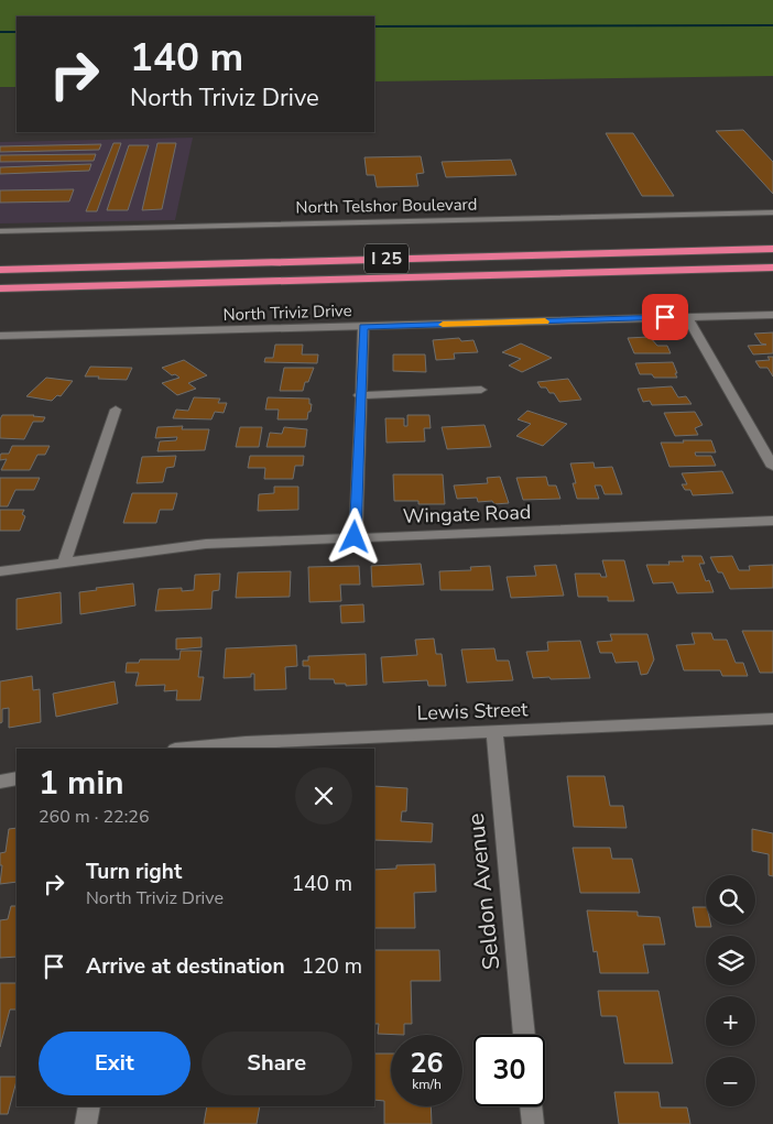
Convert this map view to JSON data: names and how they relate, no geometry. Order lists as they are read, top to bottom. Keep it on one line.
{"streets":{"highway":["I 25"],"street":["North Telshor Boulevard","North Triviz Drive","Wingate Road","Lewis Street","Seldon Avenue"]},"crossings":[["Lewis Street","Seldon Avenue"]],"page":{"turn":["140 m","North Triviz Drive"],"heading":["1 min","260 m · 22:26"],"list":[{"name":"Turn right","note":"North Triviz Drive","value":"140 m"},{"name":"Arrive at destination","value":"120 m"}],"map_buttons":["+","−"],"buttons":["Exit","Share"],"speed":"26 km/h","limit":"30"}}
